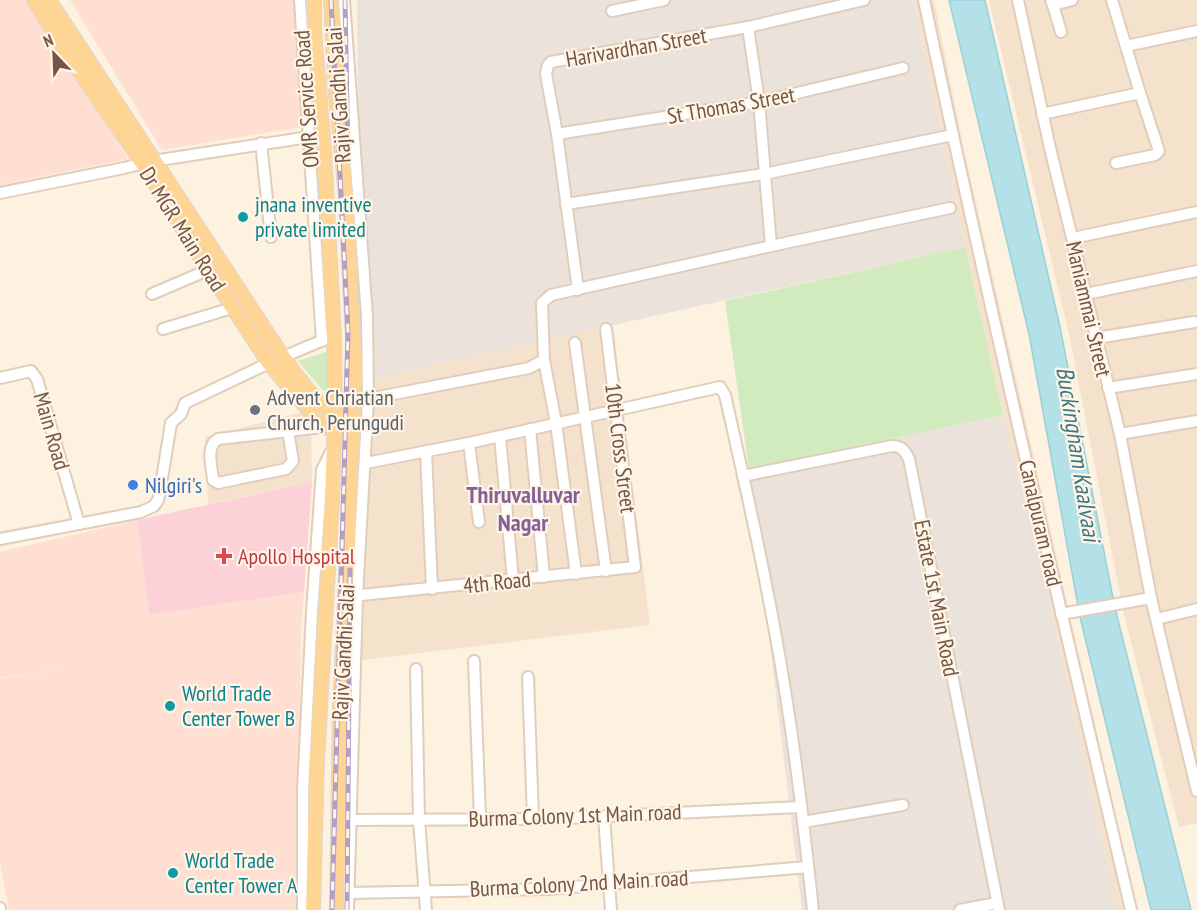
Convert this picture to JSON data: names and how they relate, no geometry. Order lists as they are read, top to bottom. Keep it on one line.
{"streets":{"main road":["Rajiv Gandhi Salai","Dr MGR Main Road"],"street":["Harivardhan Street","OMR Service Road","St Thomas Street","Maniammai Street","Main Road","10th Cross Street","Canalpuram road","4th Road","Estate 1st Main Road","Burma Colony 1st Main road","Burma Colony 2nd Main road"]},"crossings":[["Harivardhan Street","St Thomas Street"],["Rajiv Gandhi Salai","OMR Service Road"],["Rajiv Gandhi Salai","Dr MGR Main Road"],["Rajiv Gandhi Salai","4th Road"],["10th Cross Street","4th Road"]],"districts":["Thiruvalluvar Nagar"],"water":["Buckingham Kaalvaai"],"places":{"other":["jnana inventive private limited","Advent Chriatian Church, Perungudi","Nilgiri's","World Trade Center Tower B","World Trade Center Tower A"],"health":["Apollo Hospital"]},"north":"top left"}
